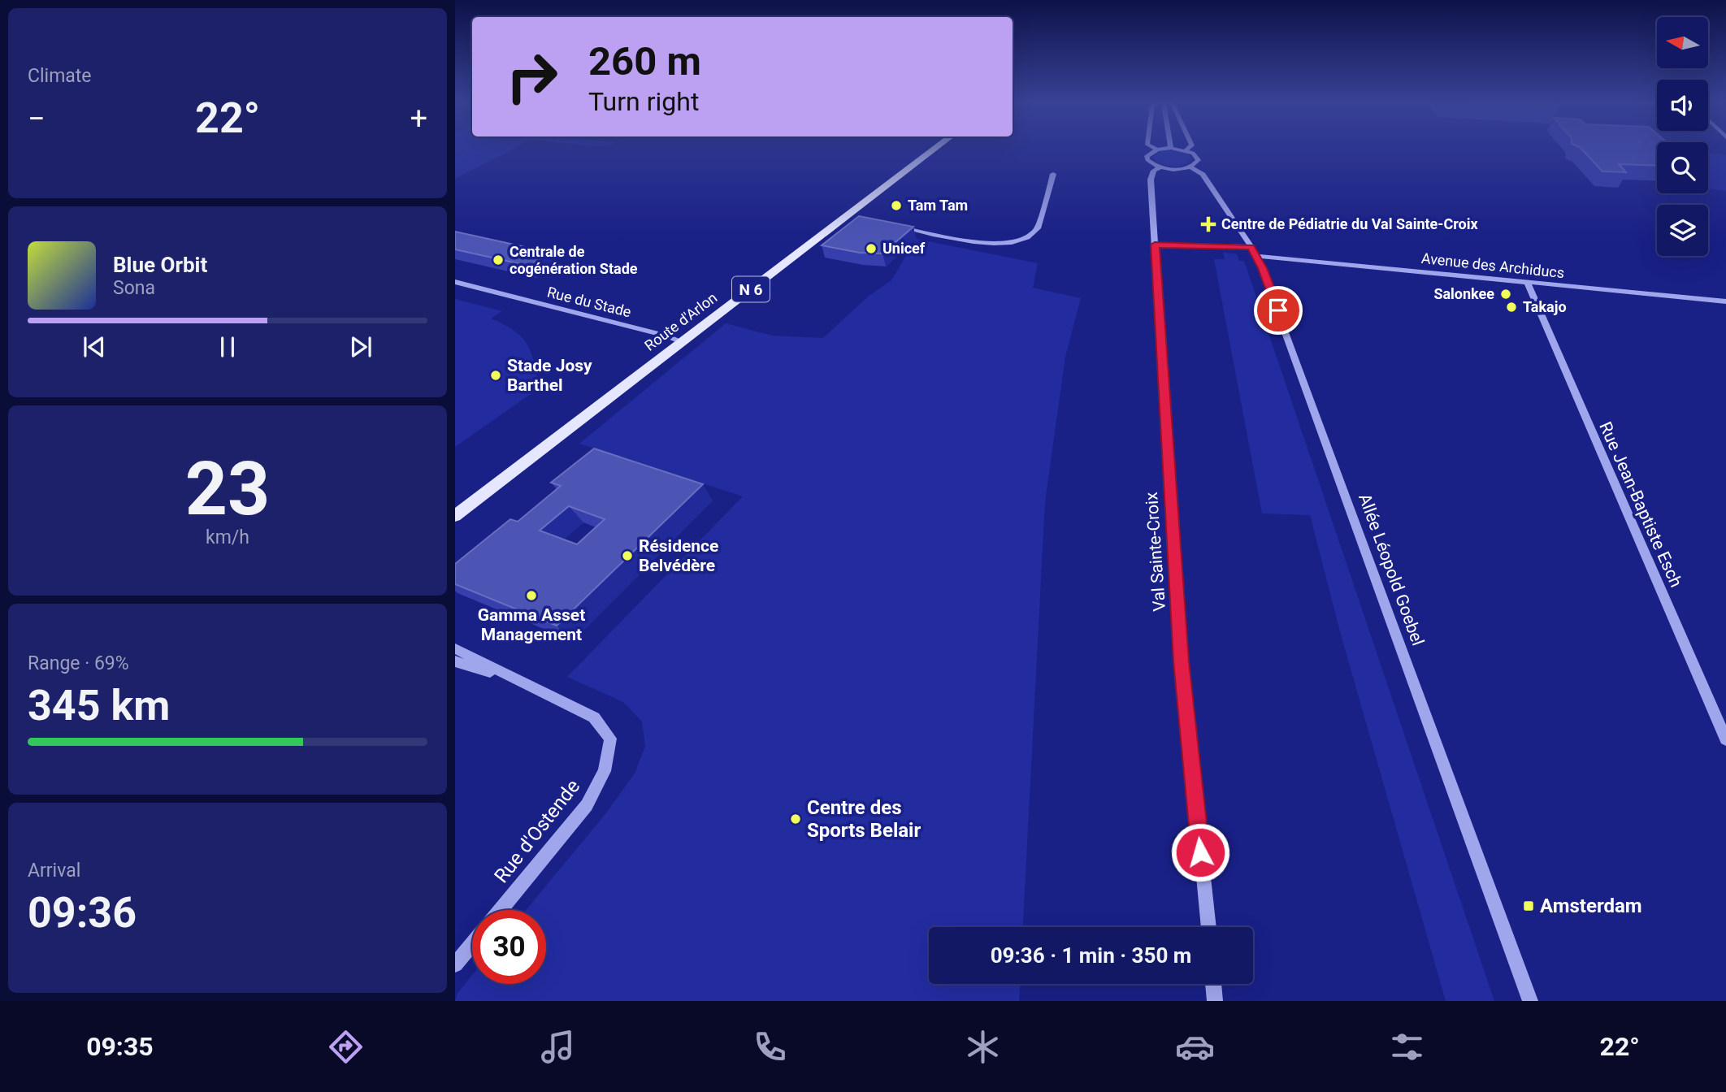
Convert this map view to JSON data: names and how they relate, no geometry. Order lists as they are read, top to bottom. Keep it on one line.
{"streets":{"main road":["N 6","Route d'Arlon"],"street":["Avenue des Archiducs","Rue du Stade","Rue Jean-Baptiste Esch","Val Sainte-Croix","Allée Léopold Goebel","Rue d'Ostende"]},"crossings":[["Avenue des Archiducs","Rue Jean-Baptiste Esch"],["Avenue des Archiducs","Allée Léopold Goebel"],["Rue du Stade","Route d'Arlon"]],"places":{"other":["Tam Tam","Unicef","Centrale de cogénération Stade","Salonkee","Takajo","Stade Josy Barthel","Résidence Belvédère","Gamma Asset Management","Centre des Sports Belair"],"health":["Centre de Pédiatrie du Val Sainte-Croix"],"transit":["Amsterdam"]},"north":"left","page":{"tile":["Climate",["23","km/h"],["Range · 69%","345 km"],["Arrival","09:36"]],"turn":["260 m","Turn right"],"heat":["−","22°","+"],"song":["Blue Orbit","Sona"],"limit":"30","trip":"09:36 · 1 min · 350 m","tabs":["09:35","22°"]}}
